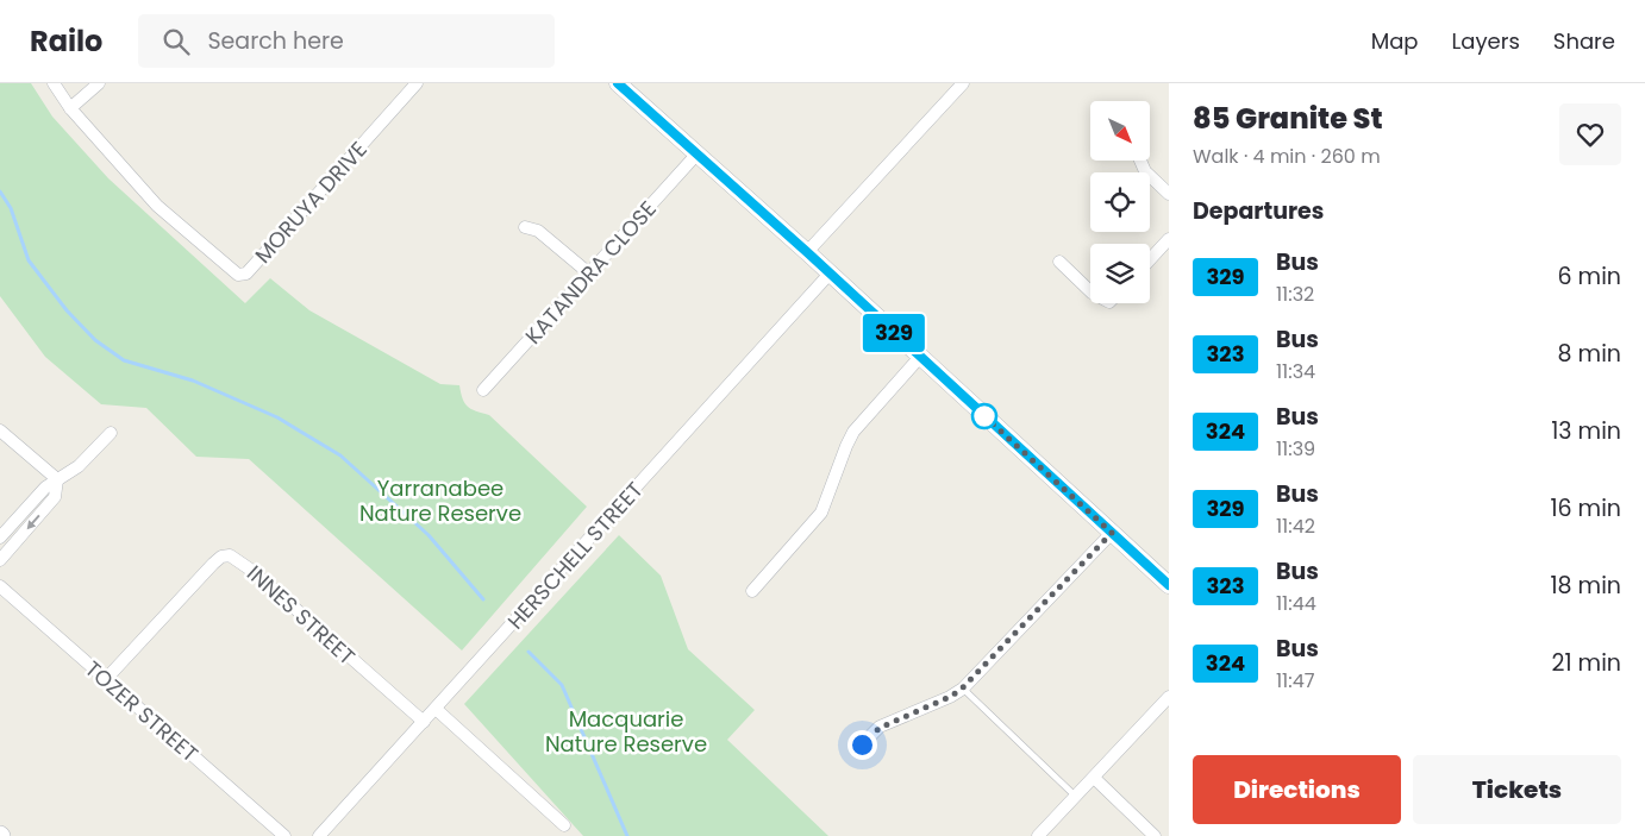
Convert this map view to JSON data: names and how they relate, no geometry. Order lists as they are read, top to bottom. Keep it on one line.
{"streets":{"street":["MORUYA DRIVE","KATANDRA CLOSE","HERSCHELL STREET","INNES STREET","TOZER STREET"]},"crossings":[["HERSCHELL STREET","INNES STREET"],["INNES STREET","TOZER STREET"]],"parks":["Yarranabee Nature Reserve","Macquarie Nature Reserve"],"lines":["bus line 329"],"north":"bottom right","page":{"header":"Railo","search":"Search here","nav":["Map","Layers","Share"],"on_map":"329","heading":[["85 Granite St","Walk · 4 min · 260 m"],"Departures"],"list":[{"mark":"329","name":"Bus","note":"11:32","value":"6 min"},{"mark":"323","name":"Bus","note":"11:34","value":"8 min"},{"mark":"324","name":"Bus","note":"11:39","value":"13 min"},{"mark":"329","name":"Bus","note":"11:42","value":"16 min"},{"mark":"323","name":"Bus","note":"11:44","value":"18 min"},{"mark":"324","name":"Bus","note":"11:47","value":"21 min"}],"buttons":["Directions","Tickets"]}}
